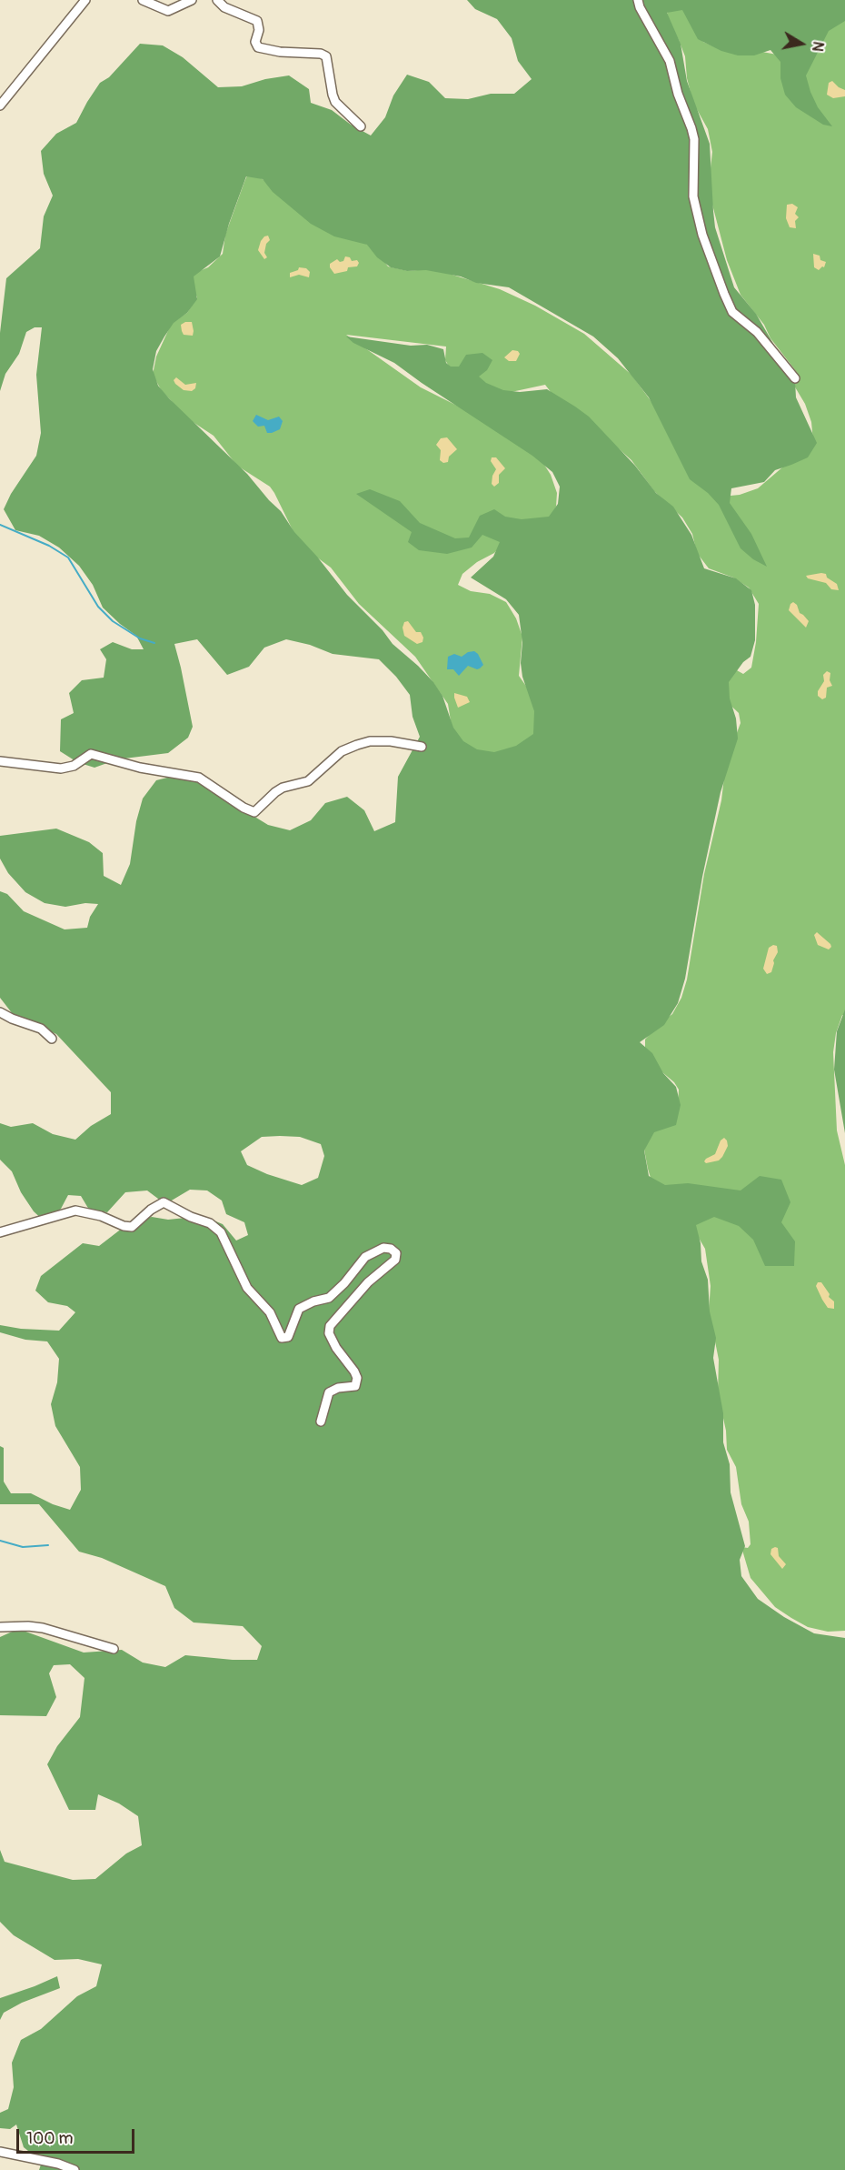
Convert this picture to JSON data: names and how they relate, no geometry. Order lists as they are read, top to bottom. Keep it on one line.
{"scale_bar":"100 m","north":"right"}
